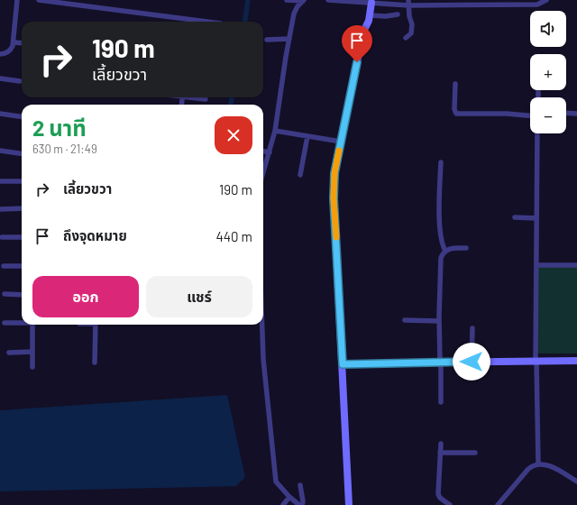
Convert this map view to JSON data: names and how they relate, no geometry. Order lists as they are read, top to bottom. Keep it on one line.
{"page":{"map_buttons":["+","−"],"turn":["190 m","เลี้ยวขวา"],"heading":["2 นาที","630 m · 21:49"],"list":[{"name":"เลี้ยวขวา","value":"190 m"},{"name":"ถึงจุดหมาย","value":"440 m"}],"buttons":["ออก","แชร์"]}}
